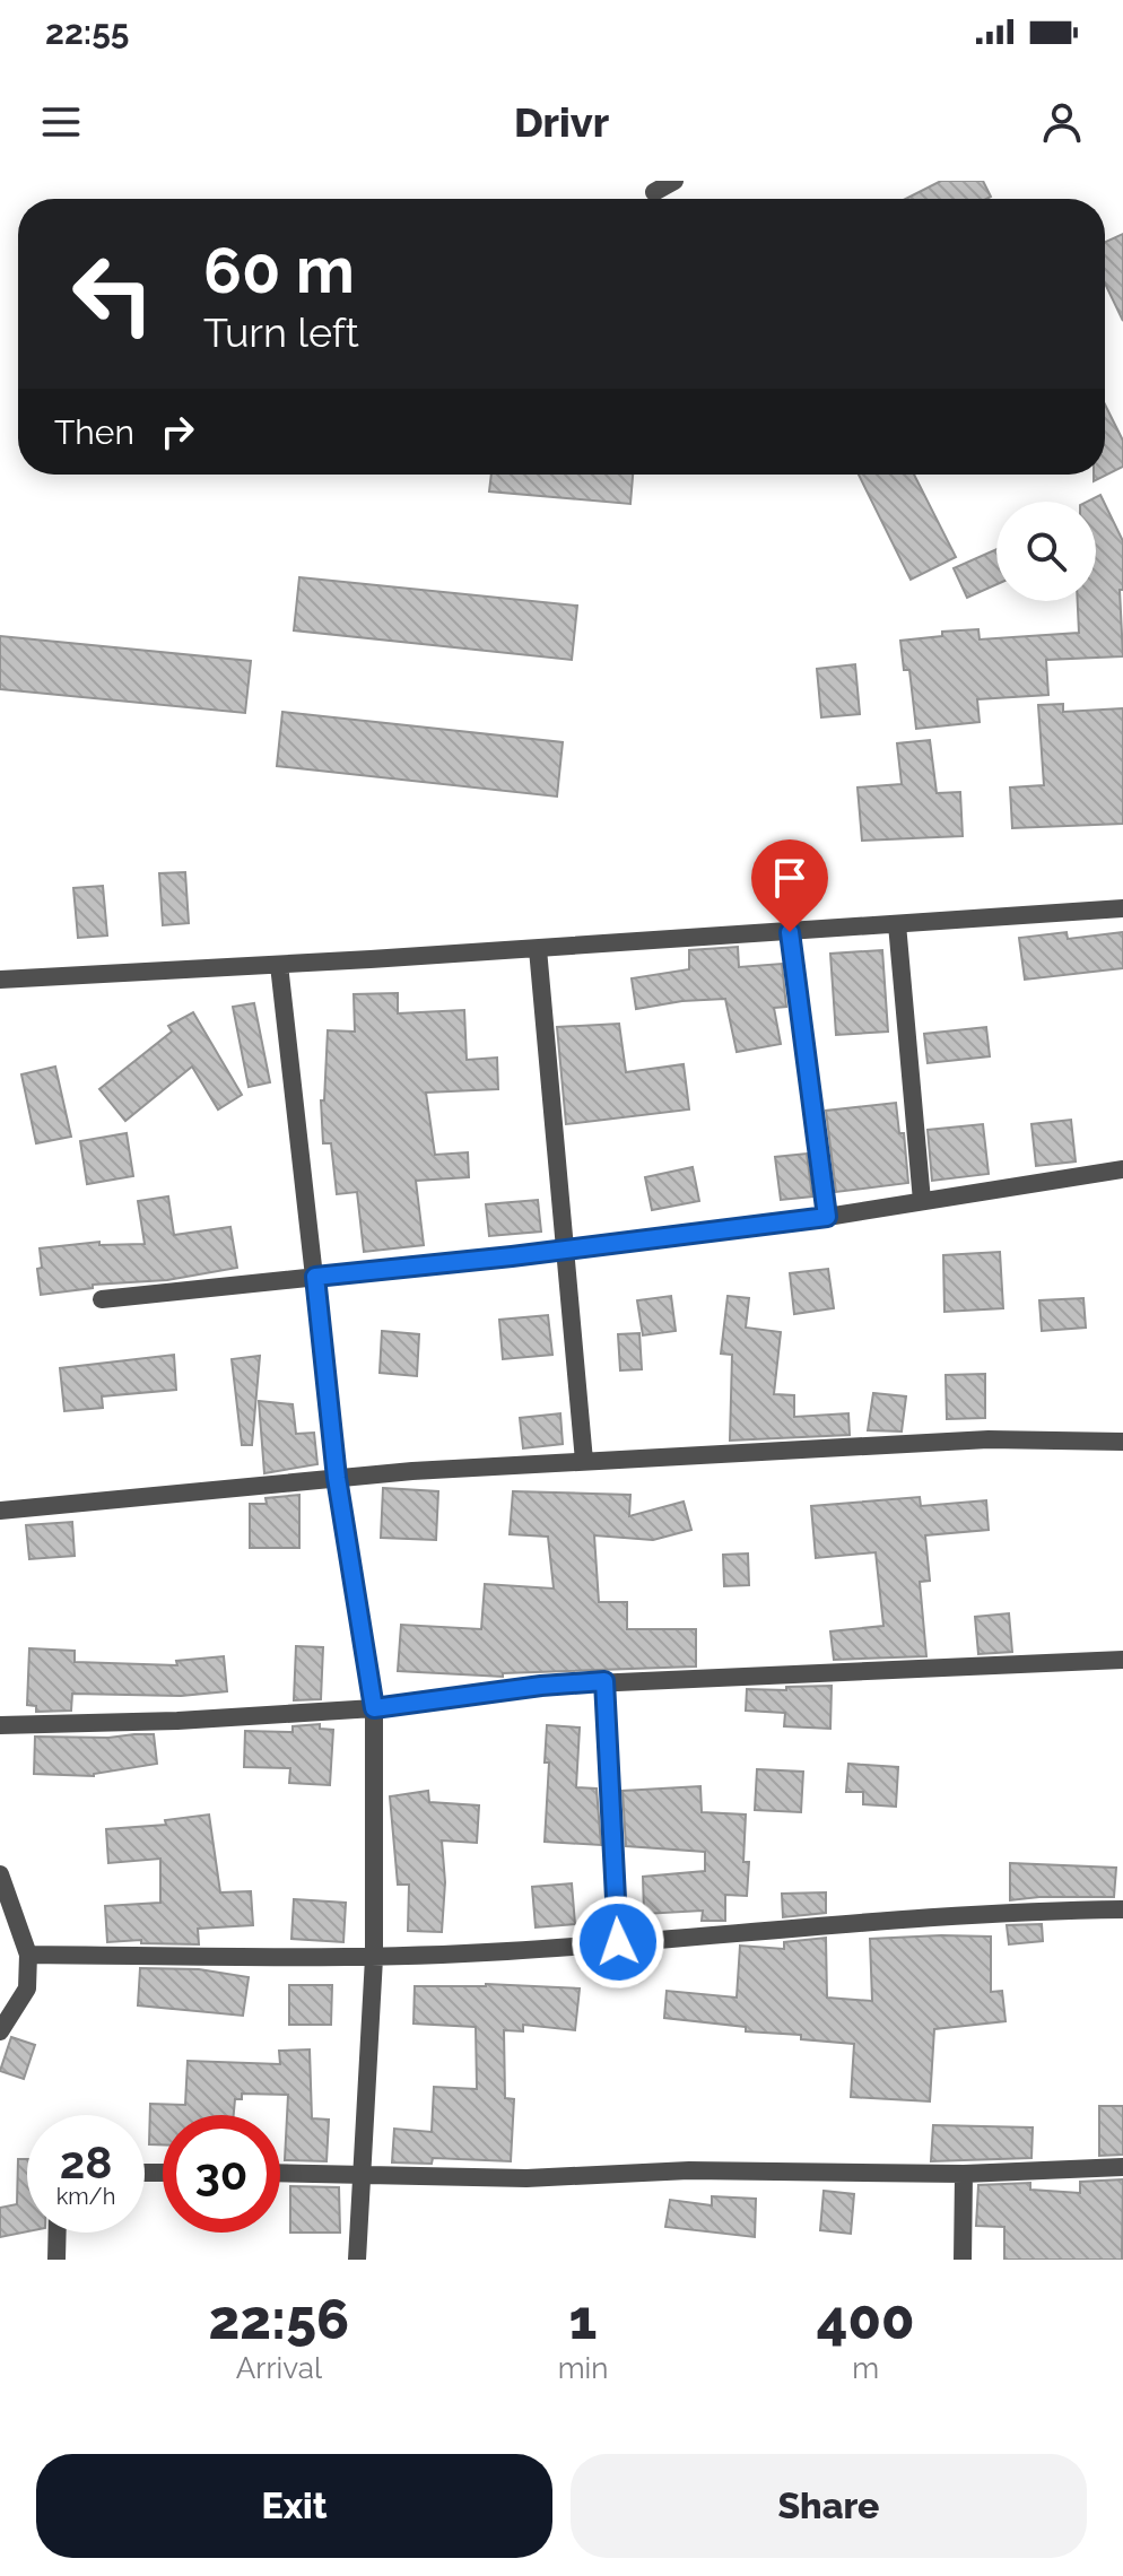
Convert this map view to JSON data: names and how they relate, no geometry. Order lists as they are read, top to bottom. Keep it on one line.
{"page":{"status":"22:55","header":"Drivr","turn":["60 m","Turn left"],"then":"Then","speed":"28 km/h","limit":"30","eta":["22:56","Arrival","1","min","400","m"],"buttons":["Exit","Share"]}}
